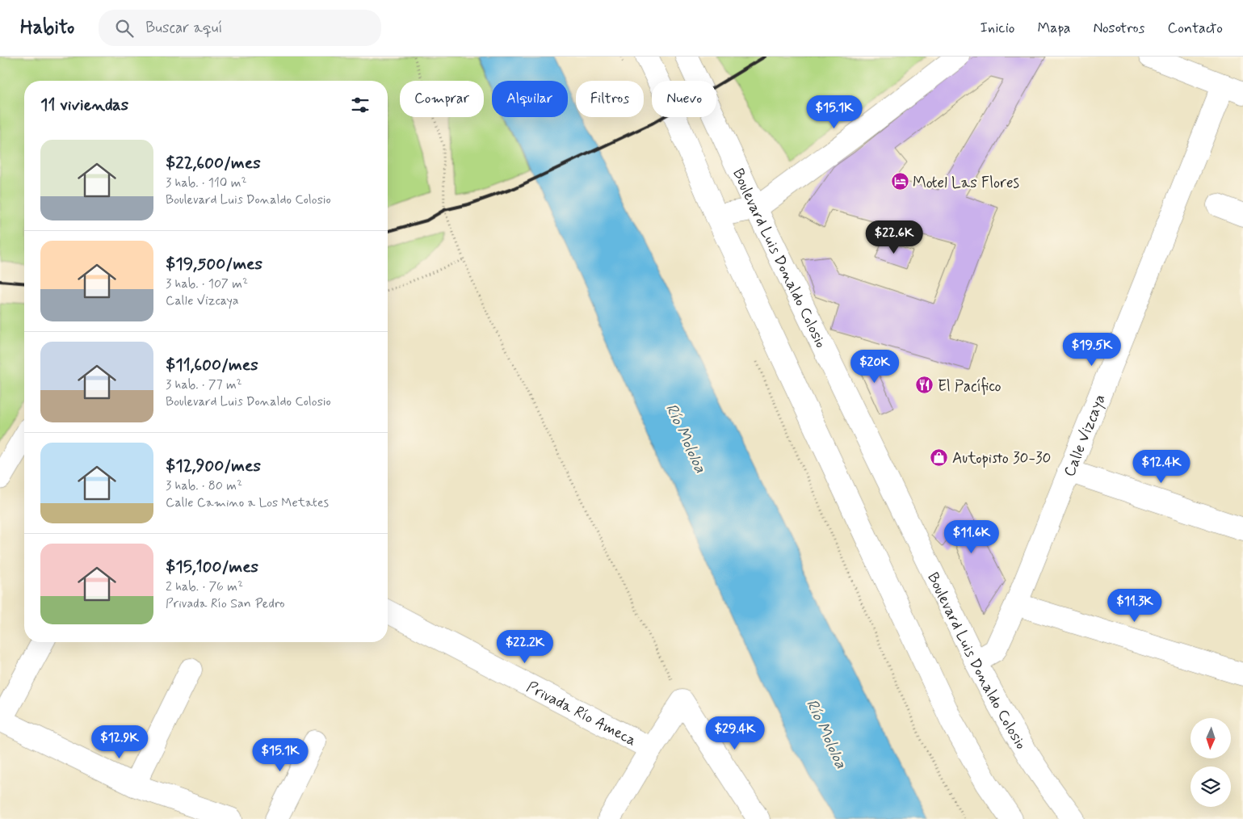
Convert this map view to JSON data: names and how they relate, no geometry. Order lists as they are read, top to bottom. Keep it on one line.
{"streets":{"street":["Boulevard Luis Donaldo Colosio","Calle Vizcaya","Privada Río Ameca"]},"crossings":[["Boulevard Luis Donaldo Colosio","Calle Vizcaya"]],"water":["Río Mololoa"],"places":{"hotel":["Motel Las Flores"],"restaurant":["El Pacífico"],"shop":["Autopisto 30-30"]},"north":"bottom","page":{"header":"Habito","search":"Buscar aquí","nav":["Inicio","Mapa","Nosotros","Contacto"],"chip":["Comprar","Alquilar","Filtros","Nuevo"],"heading":"11 viviendas","price":["$15.1K","$22.6K","$19.5K","$20K","$12.4K","$11.6K","$11.3K","$22.2K","$29.4K","$12.9K","$15.1K"],"list":[{"name":"$22,600/mes","note":"3 hab. · 110 m² · Boulevard Luis Donaldo Colosio"},{"name":"$19,500/mes","note":"3 hab. · 107 m² · Calle Vizcaya"},{"name":"$11,600/mes","note":"3 hab. · 77 m² · Boulevard Luis Donaldo Colosio"},{"name":"$12,900/mes","note":"3 hab. · 80 m² · Calle Camino a Los Metates"},{"name":"$15,100/mes","note":"2 hab. · 76 m² · Privada Río San Pedro"}]}}
